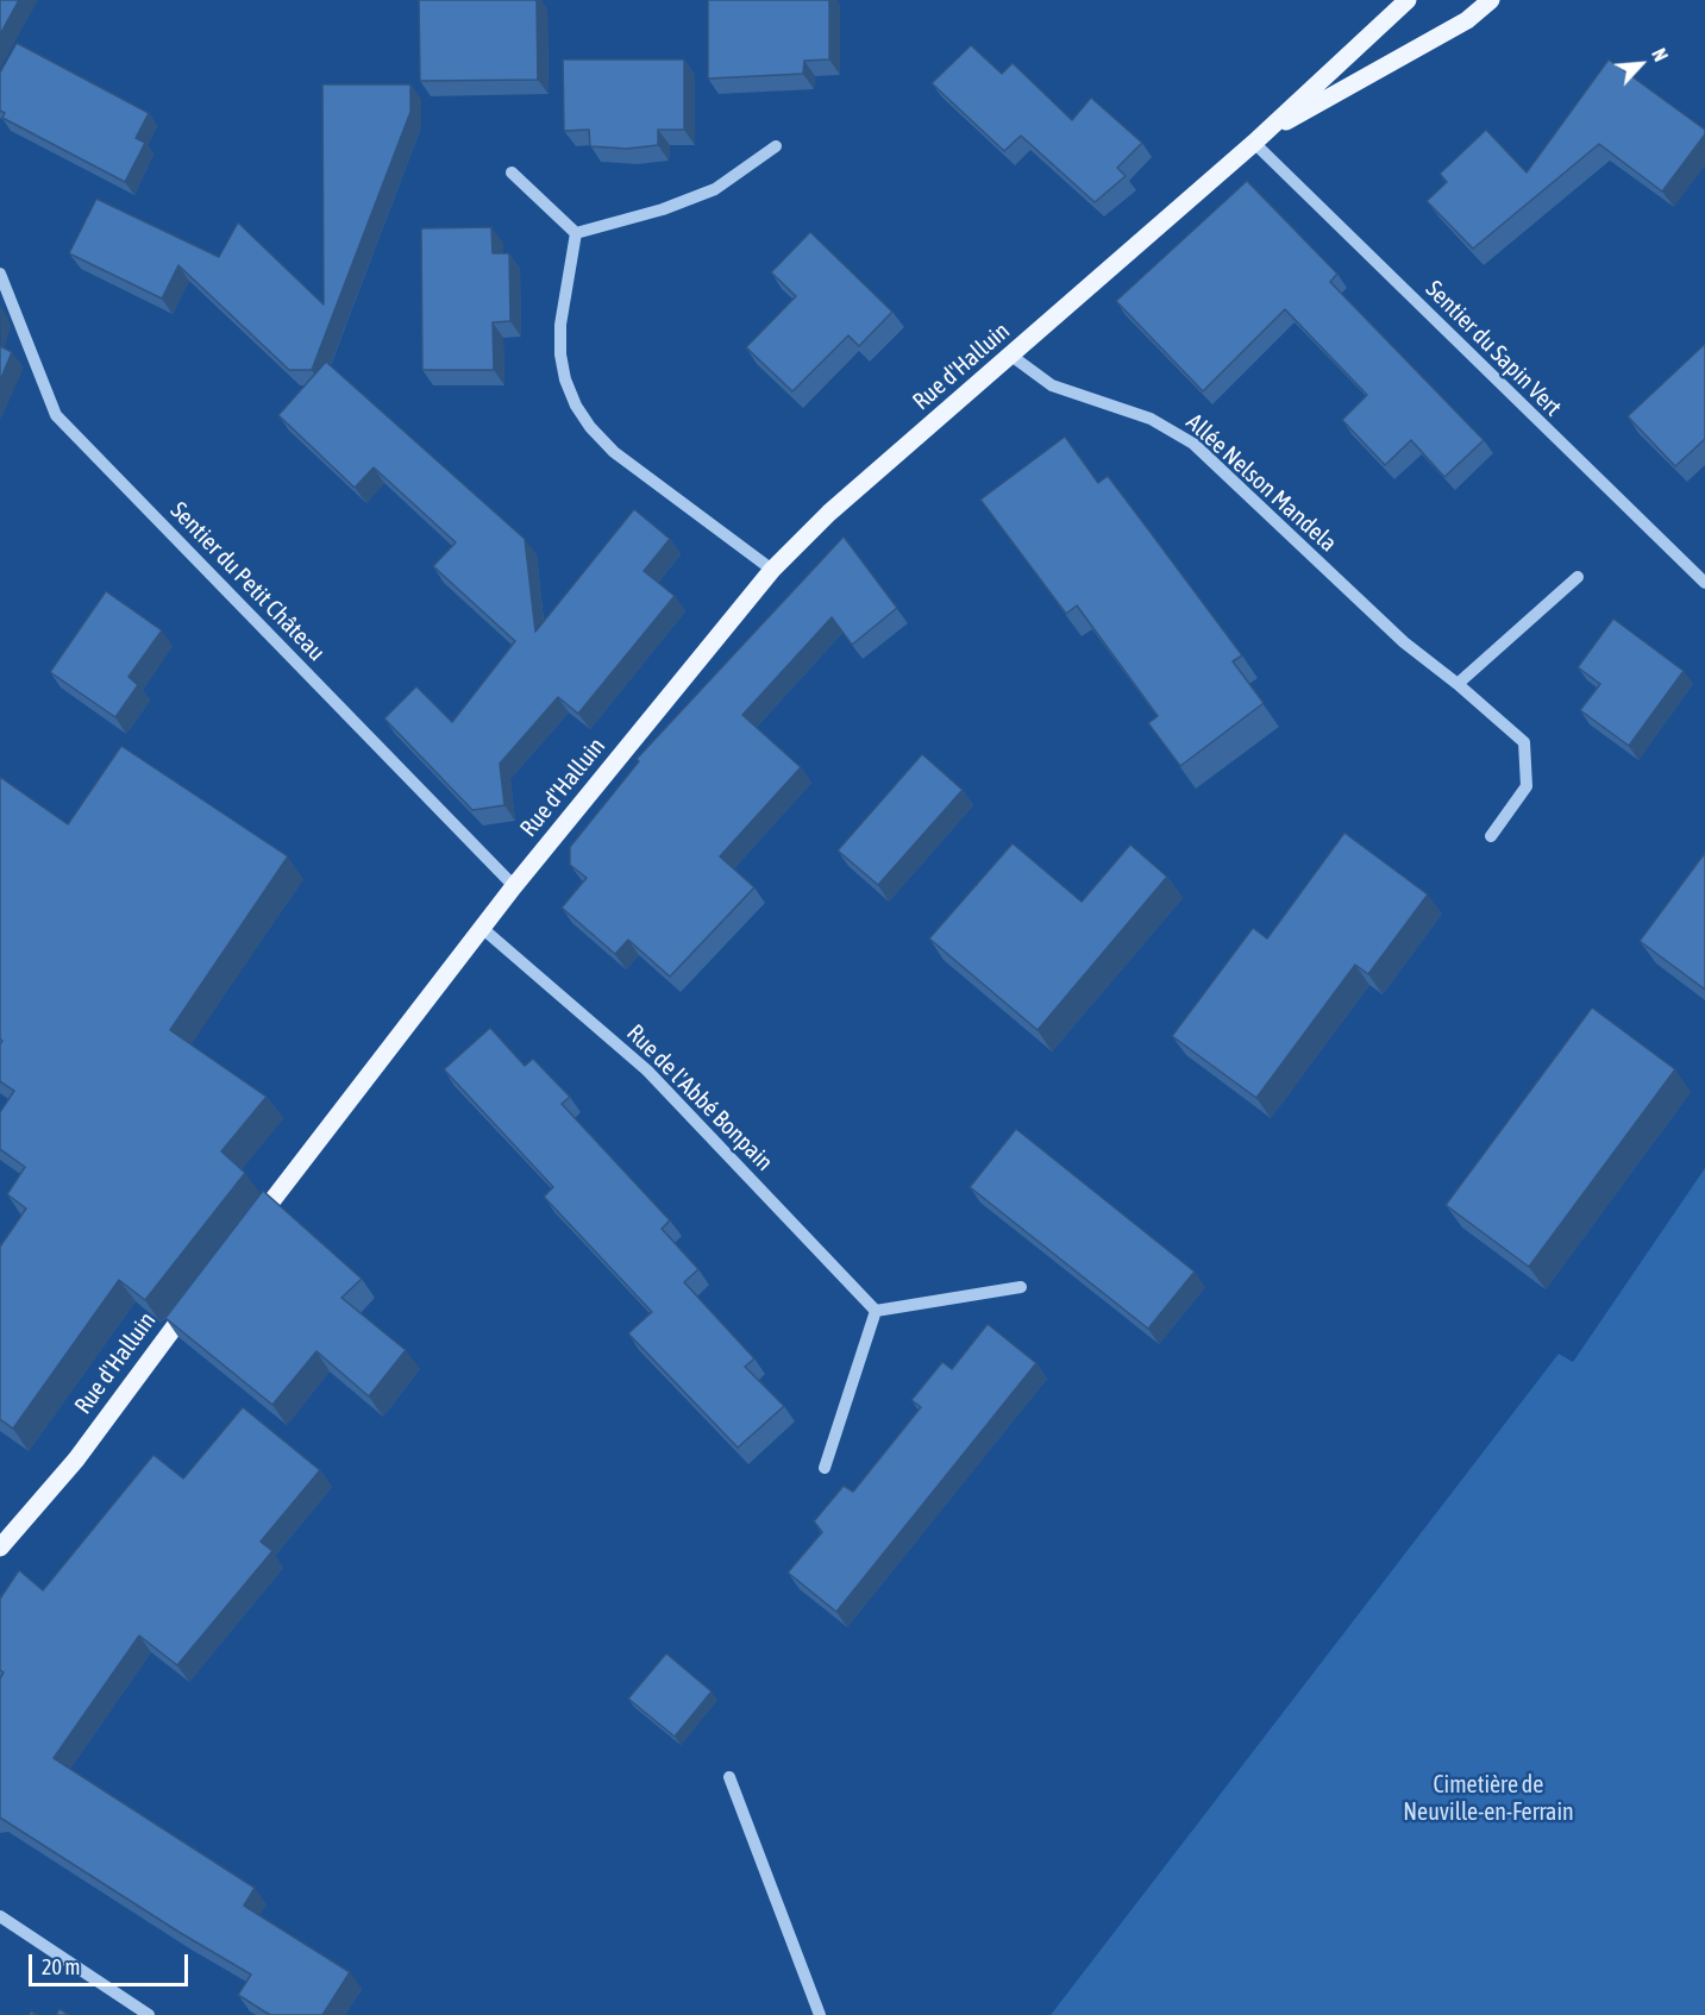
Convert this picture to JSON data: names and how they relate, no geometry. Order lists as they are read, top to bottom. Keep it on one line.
{"streets":{"main road":["Rue d'Halluin"],"street":["Sentier du Sapin Vert","Allée Nelson Mandela","Sentier du Petit Château","Rue de l'Abbé Bonpain"]},"crossings":[["Sentier du Sapin Vert","Rue d'Halluin"],["Rue d'Halluin","Allée Nelson Mandela"],["Rue d'Halluin","Sentier du Petit Château"],["Rue d'Halluin","Rue de l'Abbé Bonpain"]],"parks":["Cimetière de Neuville-en-Ferrain"],"scale_bar":"20 m","north":"top right"}
